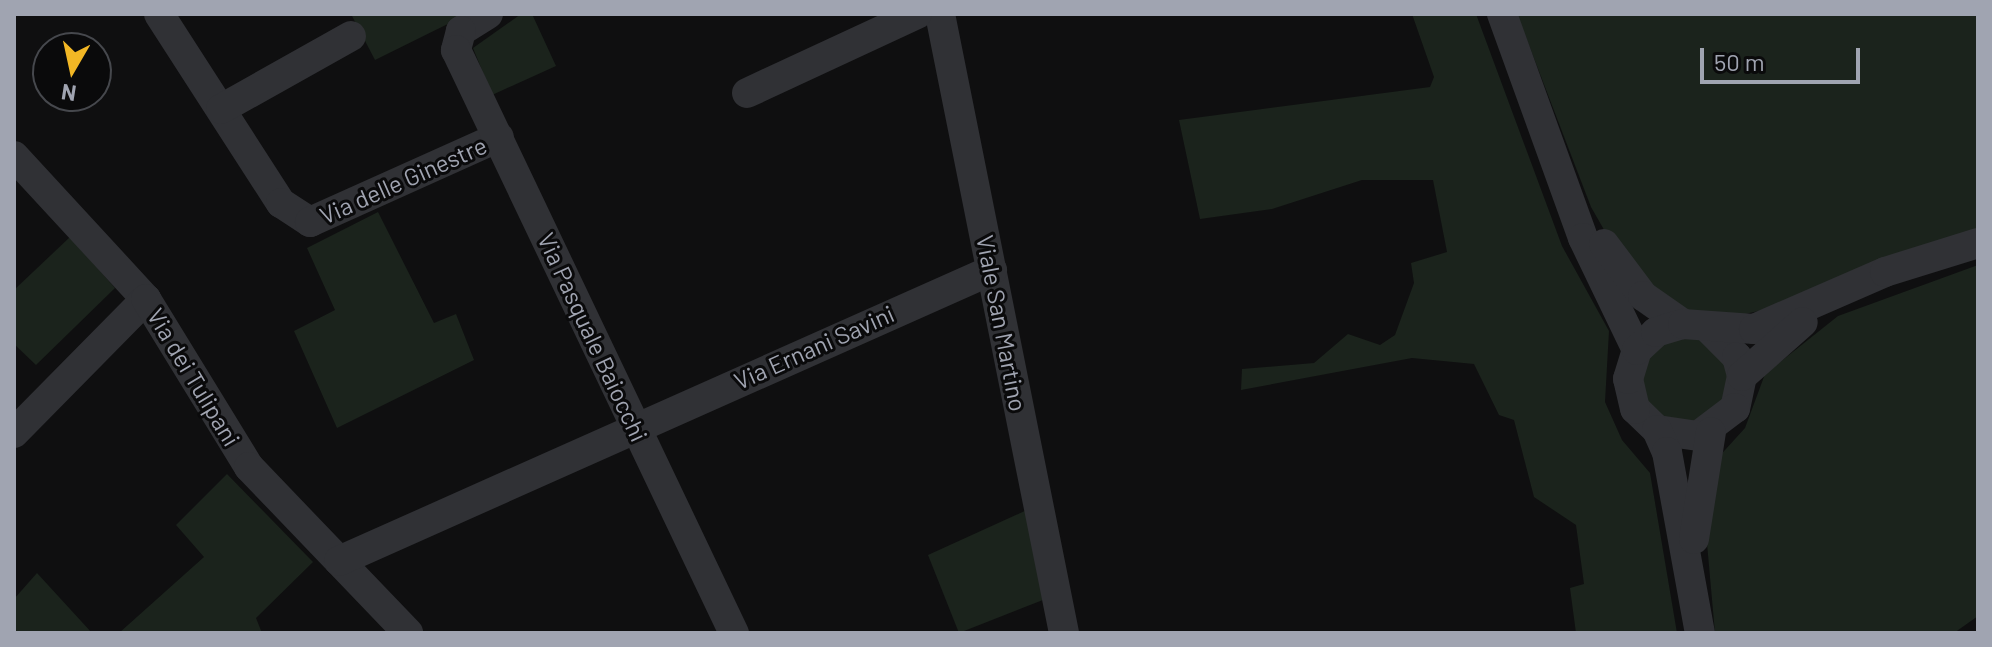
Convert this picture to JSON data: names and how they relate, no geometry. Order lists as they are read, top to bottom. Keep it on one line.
{"streets":{"street":["Via delle Ginestre","Viale San Martino","Via Pasquale Baiocchi","Via Ernani Savini","Via dei Tulipani"]},"crossings":[["Via delle Ginestre","Via Pasquale Baiocchi"],["Viale San Martino","Via Ernani Savini"],["Via Pasquale Baiocchi","Via Ernani Savini"],["Via Ernani Savini","Via dei Tulipani"]],"scale_bar":"50 m","north":"bottom"}
